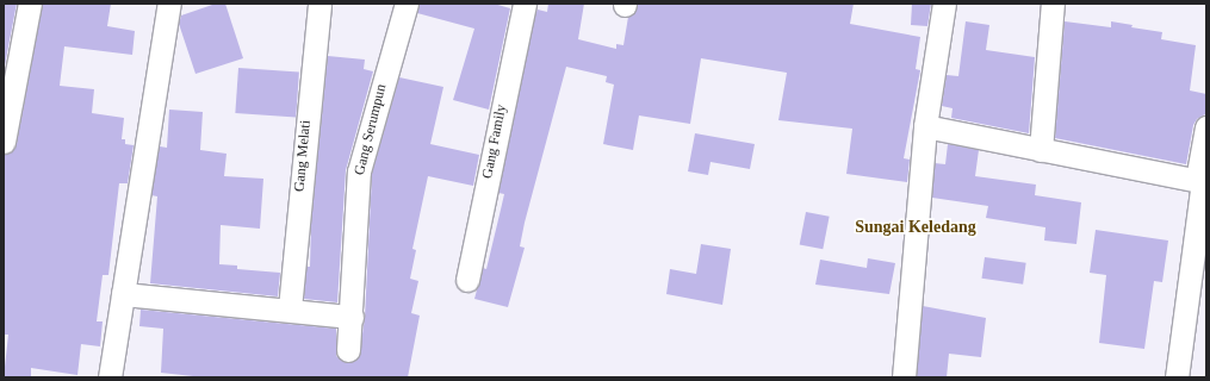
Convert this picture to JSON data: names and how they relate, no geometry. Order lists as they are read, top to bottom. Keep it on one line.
{"streets":{"street":["Gang Serumpun","Gang Family","Gang Melati"]},"districts":["Sungai Keledang"]}
